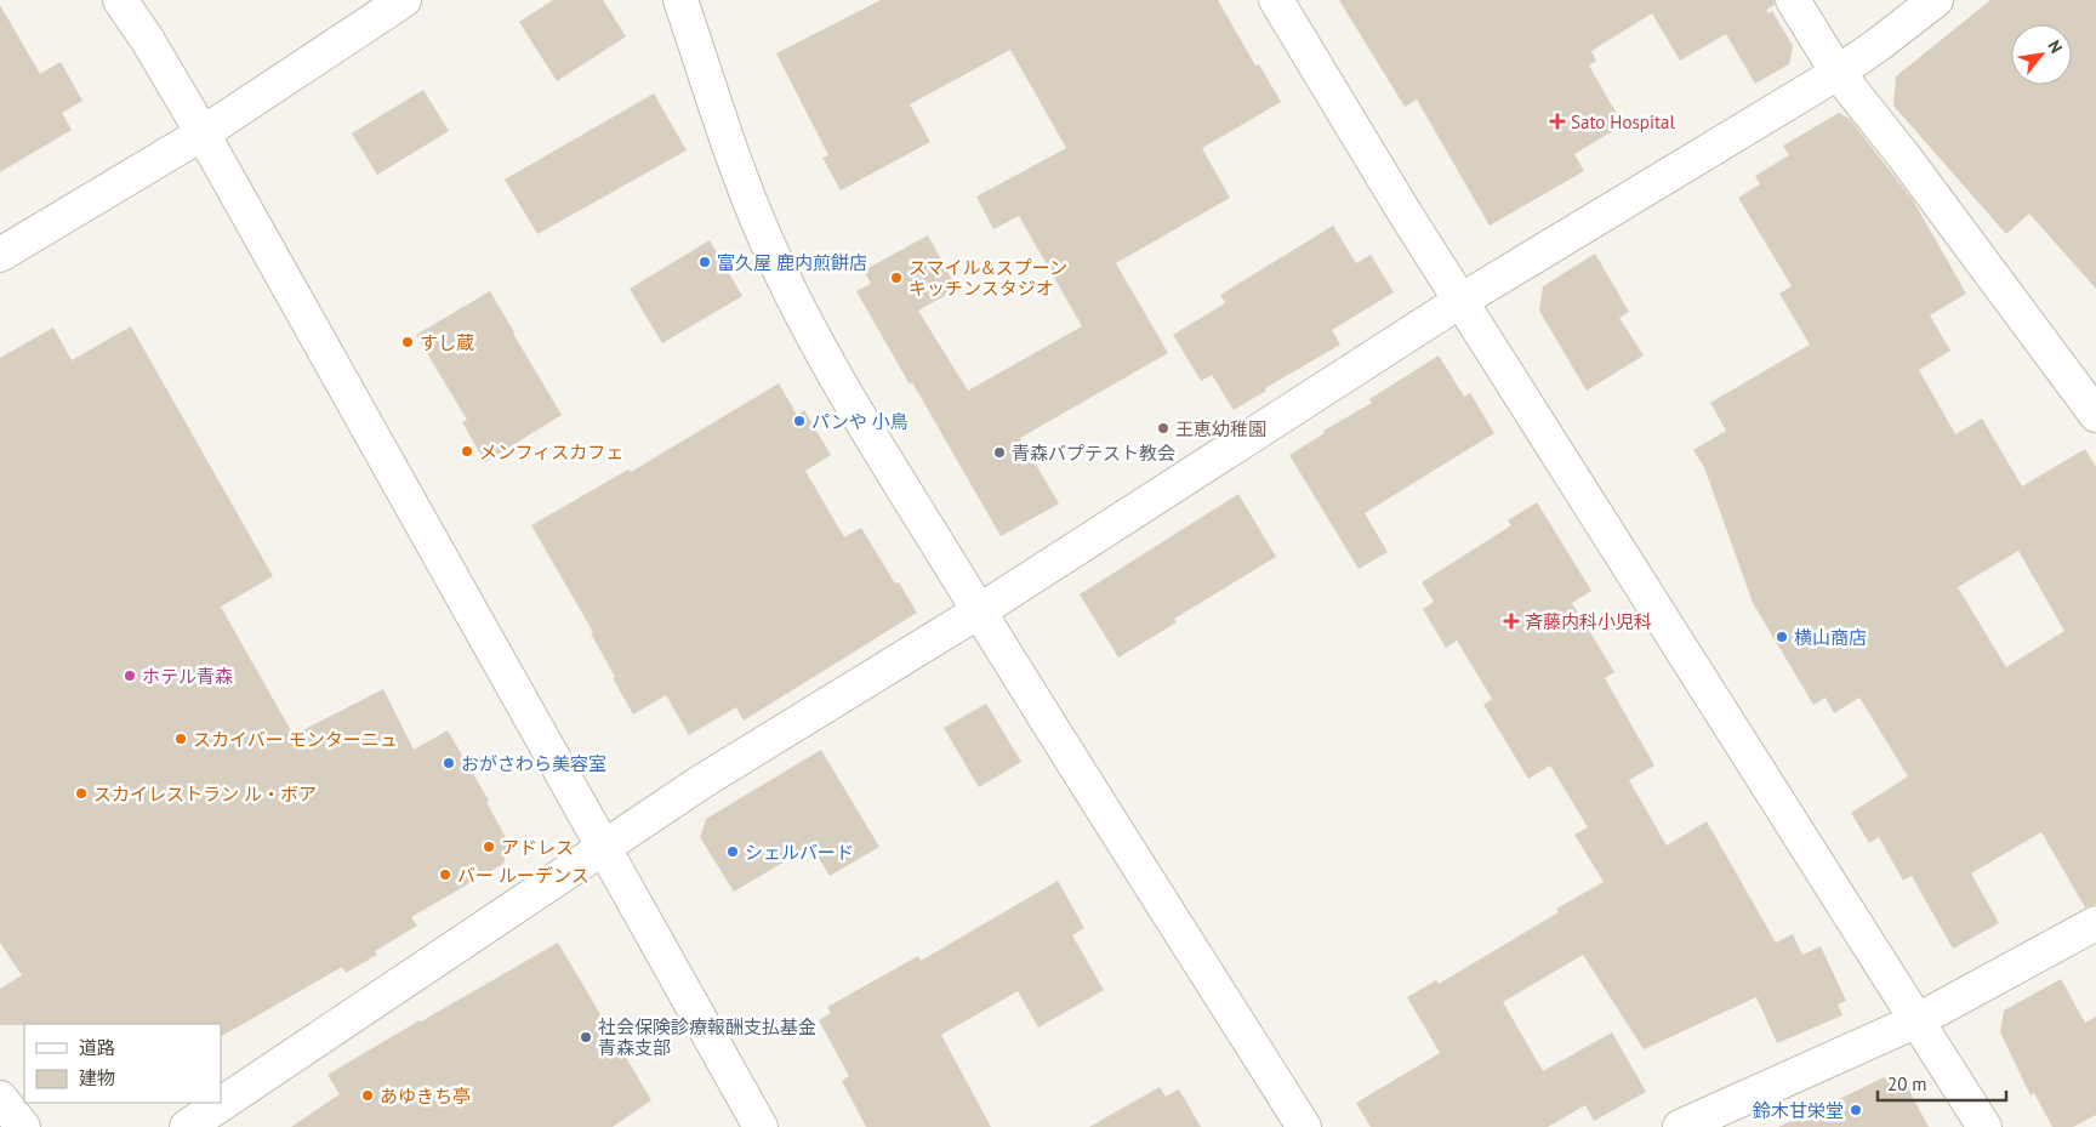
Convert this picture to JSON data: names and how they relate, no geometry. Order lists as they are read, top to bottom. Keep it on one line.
{"places":{"health":["Sato Hospital","斉藤内科小児科"],"other":["富久屋 鹿内煎餅店","スマイル&スプーン キッチンスタジオ","すし蔵","パンや 小鳥","王恵幼稚園","メンフィスカフェ","青森バプテスト教会","横山商店","ホテル青森","スカイバー モンターニュ","おがさわら美容室","スカイレストラン ル・ボア","アドレス","シェルバード","バー ルーデンス","社会保険診療報酬支払基金 青森支部","あゆきち亭","鈴木甘栄堂"]},"legend":["道路","建物"],"scale_bar":"20 m","north":"top right"}
